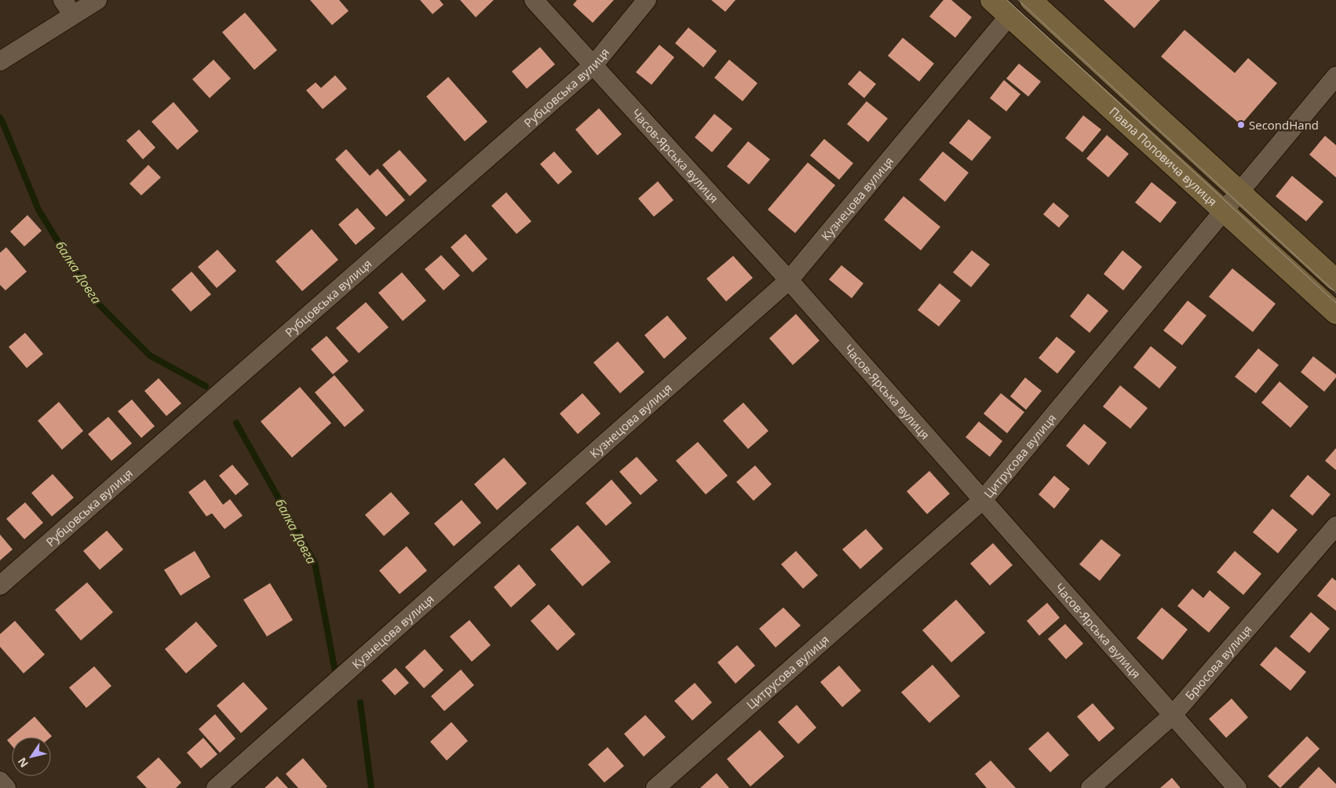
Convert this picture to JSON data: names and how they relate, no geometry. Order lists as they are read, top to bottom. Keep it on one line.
{"streets":{"main road":["Павла Поповича вулиця"],"street":["Рубцовська вулиця","Часов-Ярська вулиця","Кузнецова вулиця","Цитрусова вулиця","Брюсова вулиця"]},"crossings":[["Рубцовська вулиця","Часов-Ярська вулиця"],["Часов-Ярська вулиця","Кузнецова вулиця"],["Часов-Ярська вулиця","Цитрусова вулиця"],["Часов-Ярська вулиця","Брюсова вулиця"],["Павла Поповича вулиця","Кузнецова вулиця"],["Павла Поповича вулиця","Цитрусова вулиця"]],"water":["балка Довга"],"places":["SecondHand"],"north":"bottom left"}
